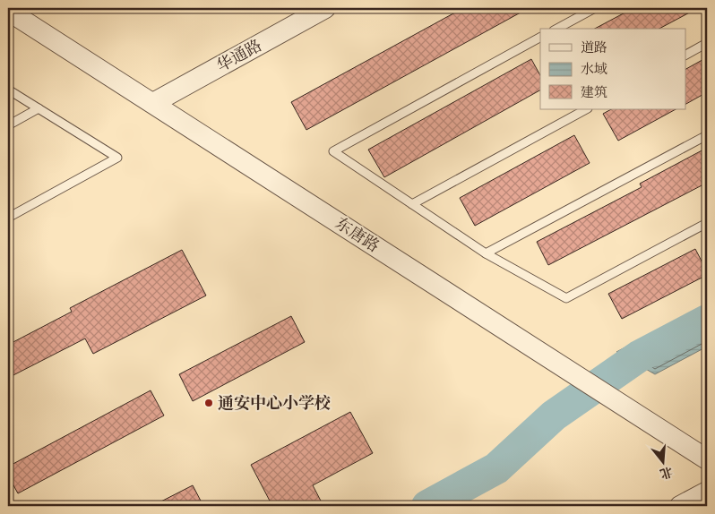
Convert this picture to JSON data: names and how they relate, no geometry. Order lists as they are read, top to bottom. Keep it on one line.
{"streets":{"street":["华通路","东唐路"]},"crossings":[["华通路","东唐路"]],"places":["通安中心小学校"],"legend":["道路","水域","建筑"],"north":"bottom"}
